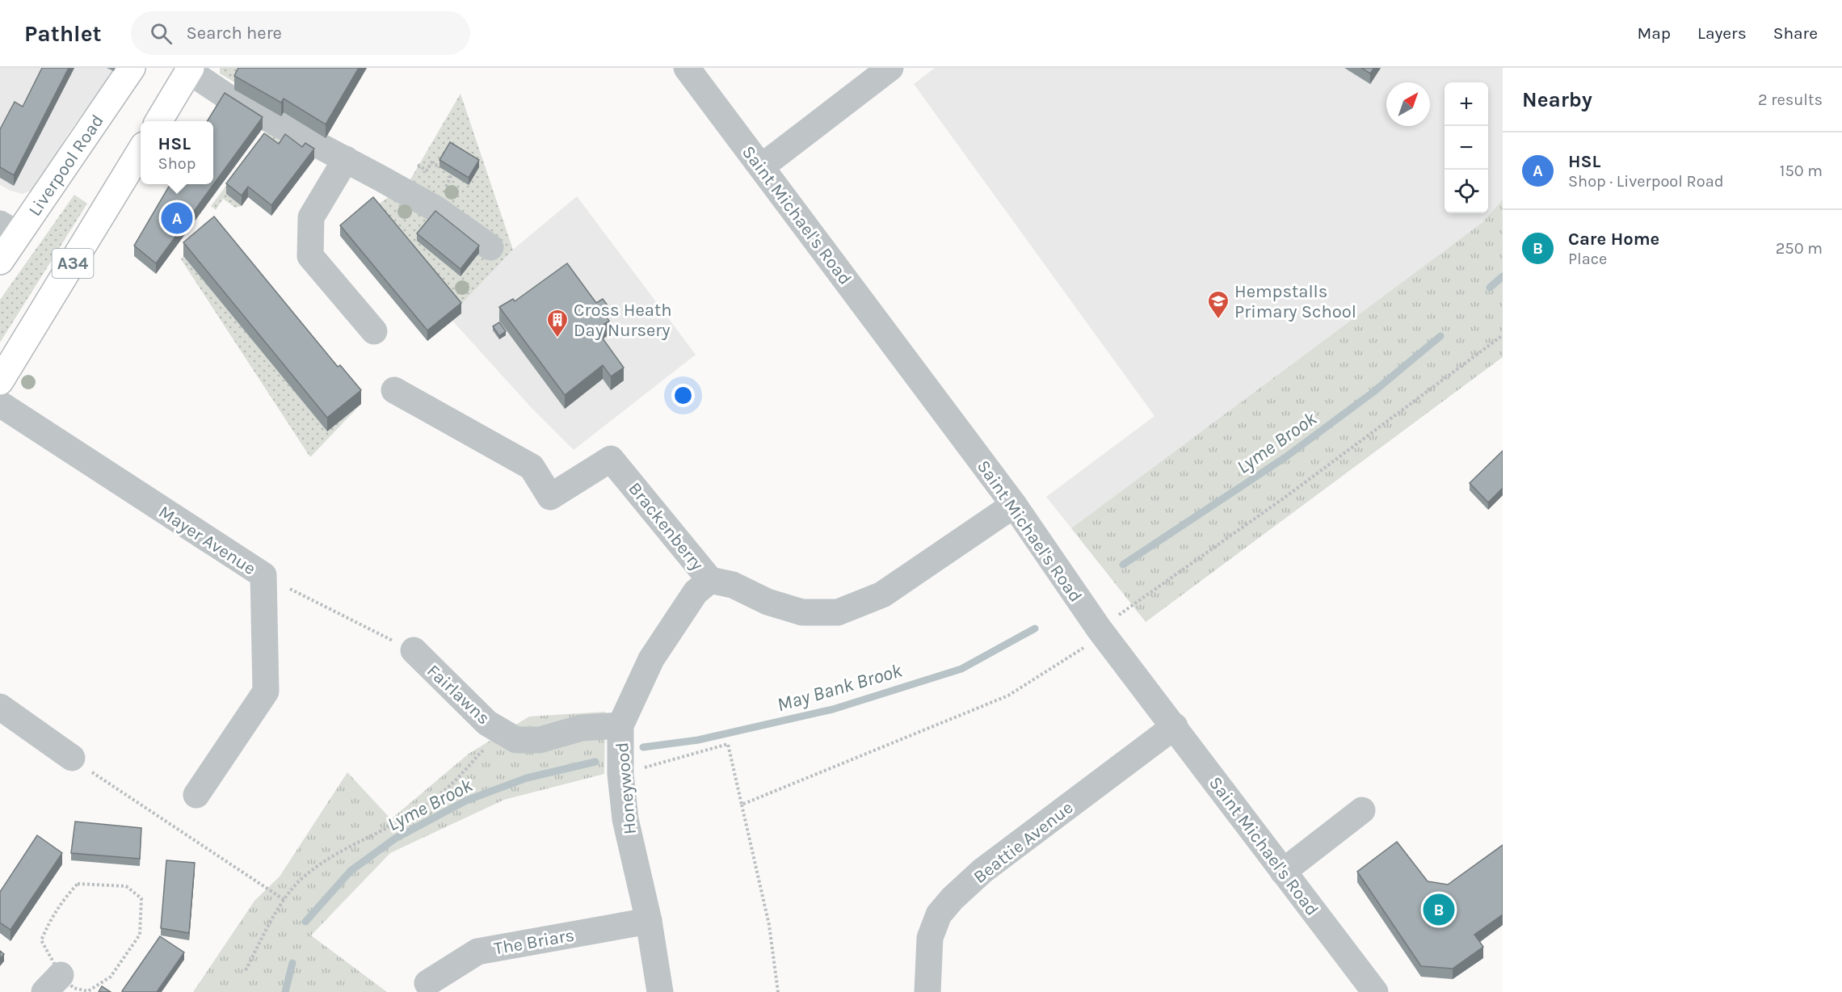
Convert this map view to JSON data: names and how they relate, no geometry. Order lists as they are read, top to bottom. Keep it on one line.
{"streets":{"highway":["Liverpool Road","A34"],"street":["Saint Michael's Road","Brackenberry","Mayer Avenue","Fairlawns","Honeywood","Beattie Avenue","The Briars"]},"crossings":[["Saint Michael's Road","Brackenberry"],["Saint Michael's Road","Beattie Avenue"],["Brackenberry","Honeywood"],["Honeywood","The Briars"]],"water":["Lyme Brook","May Bank Brook"],"places":{"school or university":["Hempstalls Primary School"],"building":["Cross Heath Day Nursery"]},"north":"top right","page":{"header":"Pathlet","search":"Search here","nav":["Map","Layers","Share"],"heading":["Nearby","2 results"],"map_buttons":["+","−"],"popup":["HSL","Shop"],"list":[{"mark":"A","name":"HSL","note":"Shop · Liverpool Road","value":"150 m"},{"mark":"B","name":"Care Home","note":"Place","value":"250 m"}],"pins":["A","B"]}}
